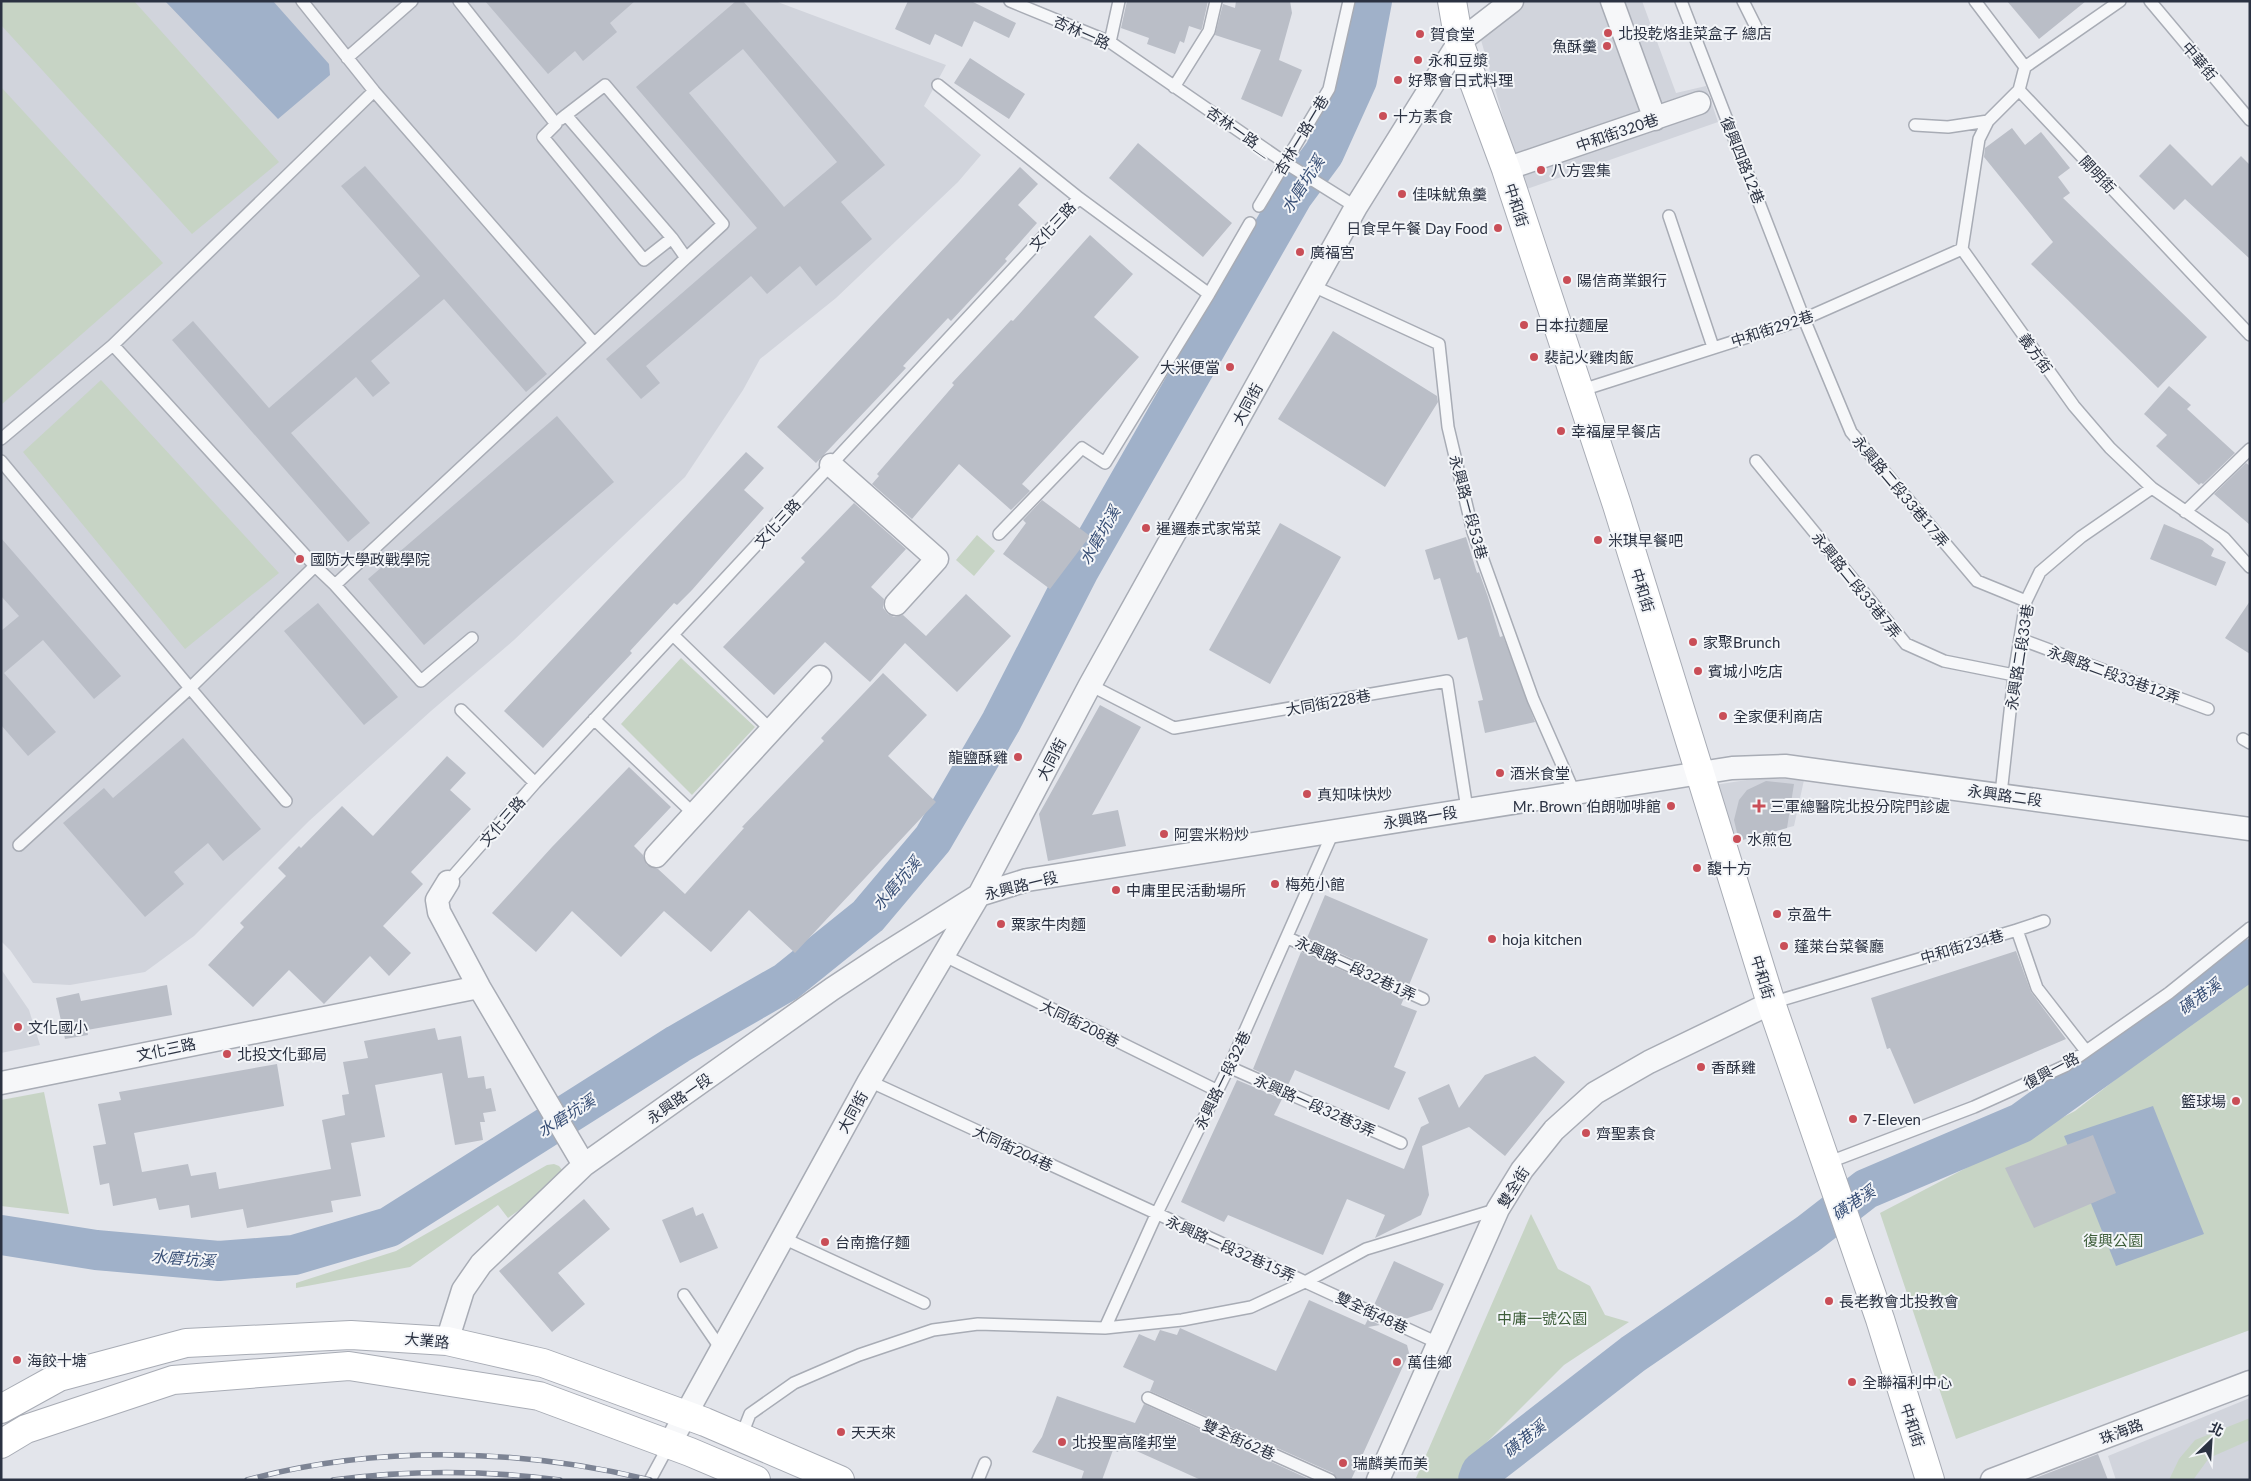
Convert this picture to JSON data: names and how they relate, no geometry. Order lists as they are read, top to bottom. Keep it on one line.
{"streets":{"main road":["中和街","大業路"],"street":["中和街320巷","文化三路","大同街","永興路二段","永興路一段","雙全街","珠海路"],"lane":["杏林一路","中華街","杏林一路＿","杏林一路一巷","復興四路12巷","開明街","中和街292巷","義方街","永興路二段33巷17弄","永興路一段53巷","永興路二段33巷7弄","永興路二段33巷","永興路二段33巷12弄","大同街228巷","中和街234巷","永興路一段32巷1弄","大同街208巷","復興一路","永興路一段32巷","永興路一段32巷3弄","大同街204巷","永興路一段32巷15弄","雙全街48巷","雙全街62巷"]},"crossings":[["杏林一路","杏林一路＿"],["杏林一路＿","杏林一路一巷"],["杏林一路＿","大同街"],["中和街320巷","中和街"],["復興四路12巷","中和街292巷"],["復興四路12巷","永興路二段33巷17弄"],["中和街","中和街292巷"],["中和街","大同街"],["中和街","永興路二段"],["中和街","永興路一段"],["中和街","中和街234巷"],["中和街","復興一路"],["中和街","雙全街"],["文化三路","永興路一段"],["中和街292巷","義方街"],["中和街292巷","永興路二段33巷17弄"],["義方街","永興路二段33巷"],["大同街","永興路一段53巷"],["大同街","大同街228巷"],["大同街","永興路一段"],["大同街","大同街208巷"],["大同街","大同街204巷"],["大同街","大業路"],["永興路二段33巷17弄","永興路二段33巷"],["永興路一段53巷","永興路一段"],["永興路二段33巷7弄","永興路二段33巷"],["永興路二段33巷","永興路二段33巷12弄"],["永興路二段33巷","永興路二段"],["大同街228巷","永興路一段"],["永興路二段","永興路一段"],["永興路一段","永興路一段32巷"],["永興路一段","大業路"],["中和街234巷","復興一路"],["中和街234巷","雙全街"],["永興路一段32巷1弄","永興路一段32巷"],["大同街208巷","永興路一段32巷"],["永興路一段32巷","永興路一段32巷3弄"],["永興路一段32巷","大同街204巷"],["永興路一段32巷","永興路一段32巷15弄"],["大同街204巷","永興路一段32巷15弄"],["雙全街","雙全街48巷"],["永興路一段32巷15弄","雙全街48巷"]],"water":["水磨坑溪","磺港溪"],"parks":["復興公園","中庸一號公園"],"places":{"other":["北投乾烙韭菜盒子 總店","賀食堂","魚酥羹","永和豆漿","好聚會日式料理","十方素食","八方雲集","佳味魷魚羹","日食早午餐 Day Food","廣福宮","陽信商業銀行","日本拉麵屋","裴記火雞肉飯","大米便當","幸福屋早餐店","暹邏泰式家常菜","米琪早餐吧","國防大學政戰學院","家聚Brunch","賓城小吃店","全家便利商店","龍鹽酥雞","酒米食堂","真知味快炒","Mr. Brown 伯朗咖啡館","阿雲米粉炒","水煎包","馥十方","梅苑小館","中庸里民活動場所","京盈牛","粟家牛肉麵","hoja kitchen","蓬萊台菜餐廳","文化國小","北投文化郵局","香酥雞","籃球場","7-Eleven","齊聖素食","台南擔仔麵","長老教會北投教會","海餃十塘","萬佳鄉","全聯福利中心","天天來","北投聖高隆邦堂","瑞麟美而美"],"health":["三軍總醫院北投分院門診處"]},"north":"top right"}
